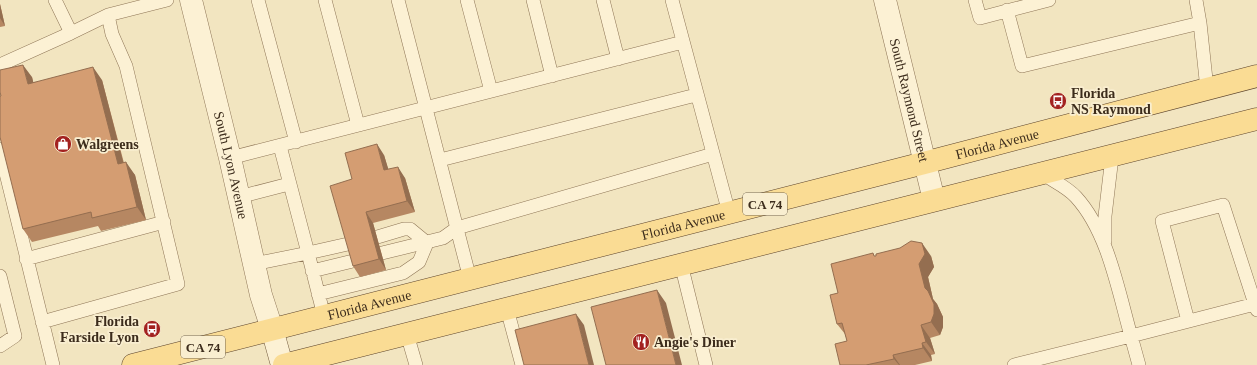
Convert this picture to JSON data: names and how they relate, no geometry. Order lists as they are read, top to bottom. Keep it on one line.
{"streets":{"main road":["Florida Avenue","CA 74"],"street":["South Raymond Street","South Lyon Avenue"]},"crossings":[["South Raymond Street","Florida Avenue"],["Florida Avenue","South Lyon Avenue"]],"places":{"bus stop":["Florida NS Raymond","Florida Farside Lyon"],"shop":["Walgreens"],"restaurant":["Angie's Diner"]}}
